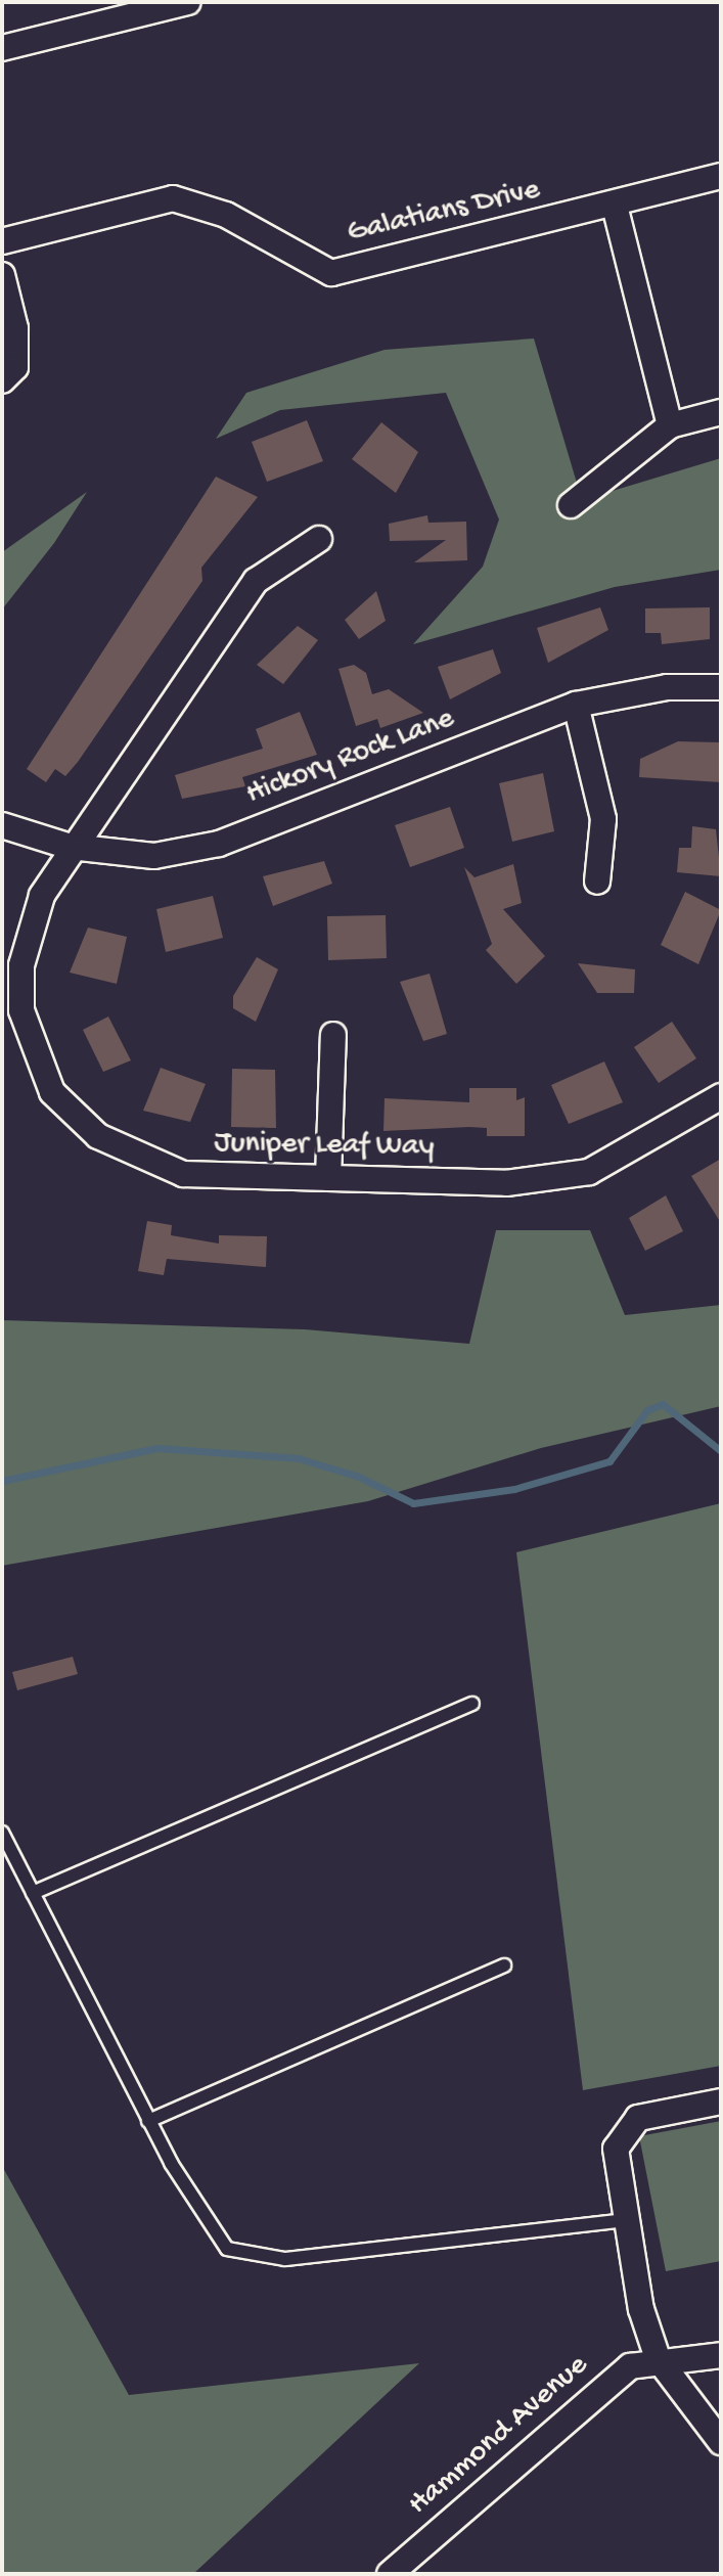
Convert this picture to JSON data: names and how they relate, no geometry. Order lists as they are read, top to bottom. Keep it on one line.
{"streets":{"street":["Galatians Drive","Hickory Rock Lane","Juniper Leaf Way","Hammond Avenue"]},"crossings":[["Hickory Rock Lane","Juniper Leaf Way"]]}
